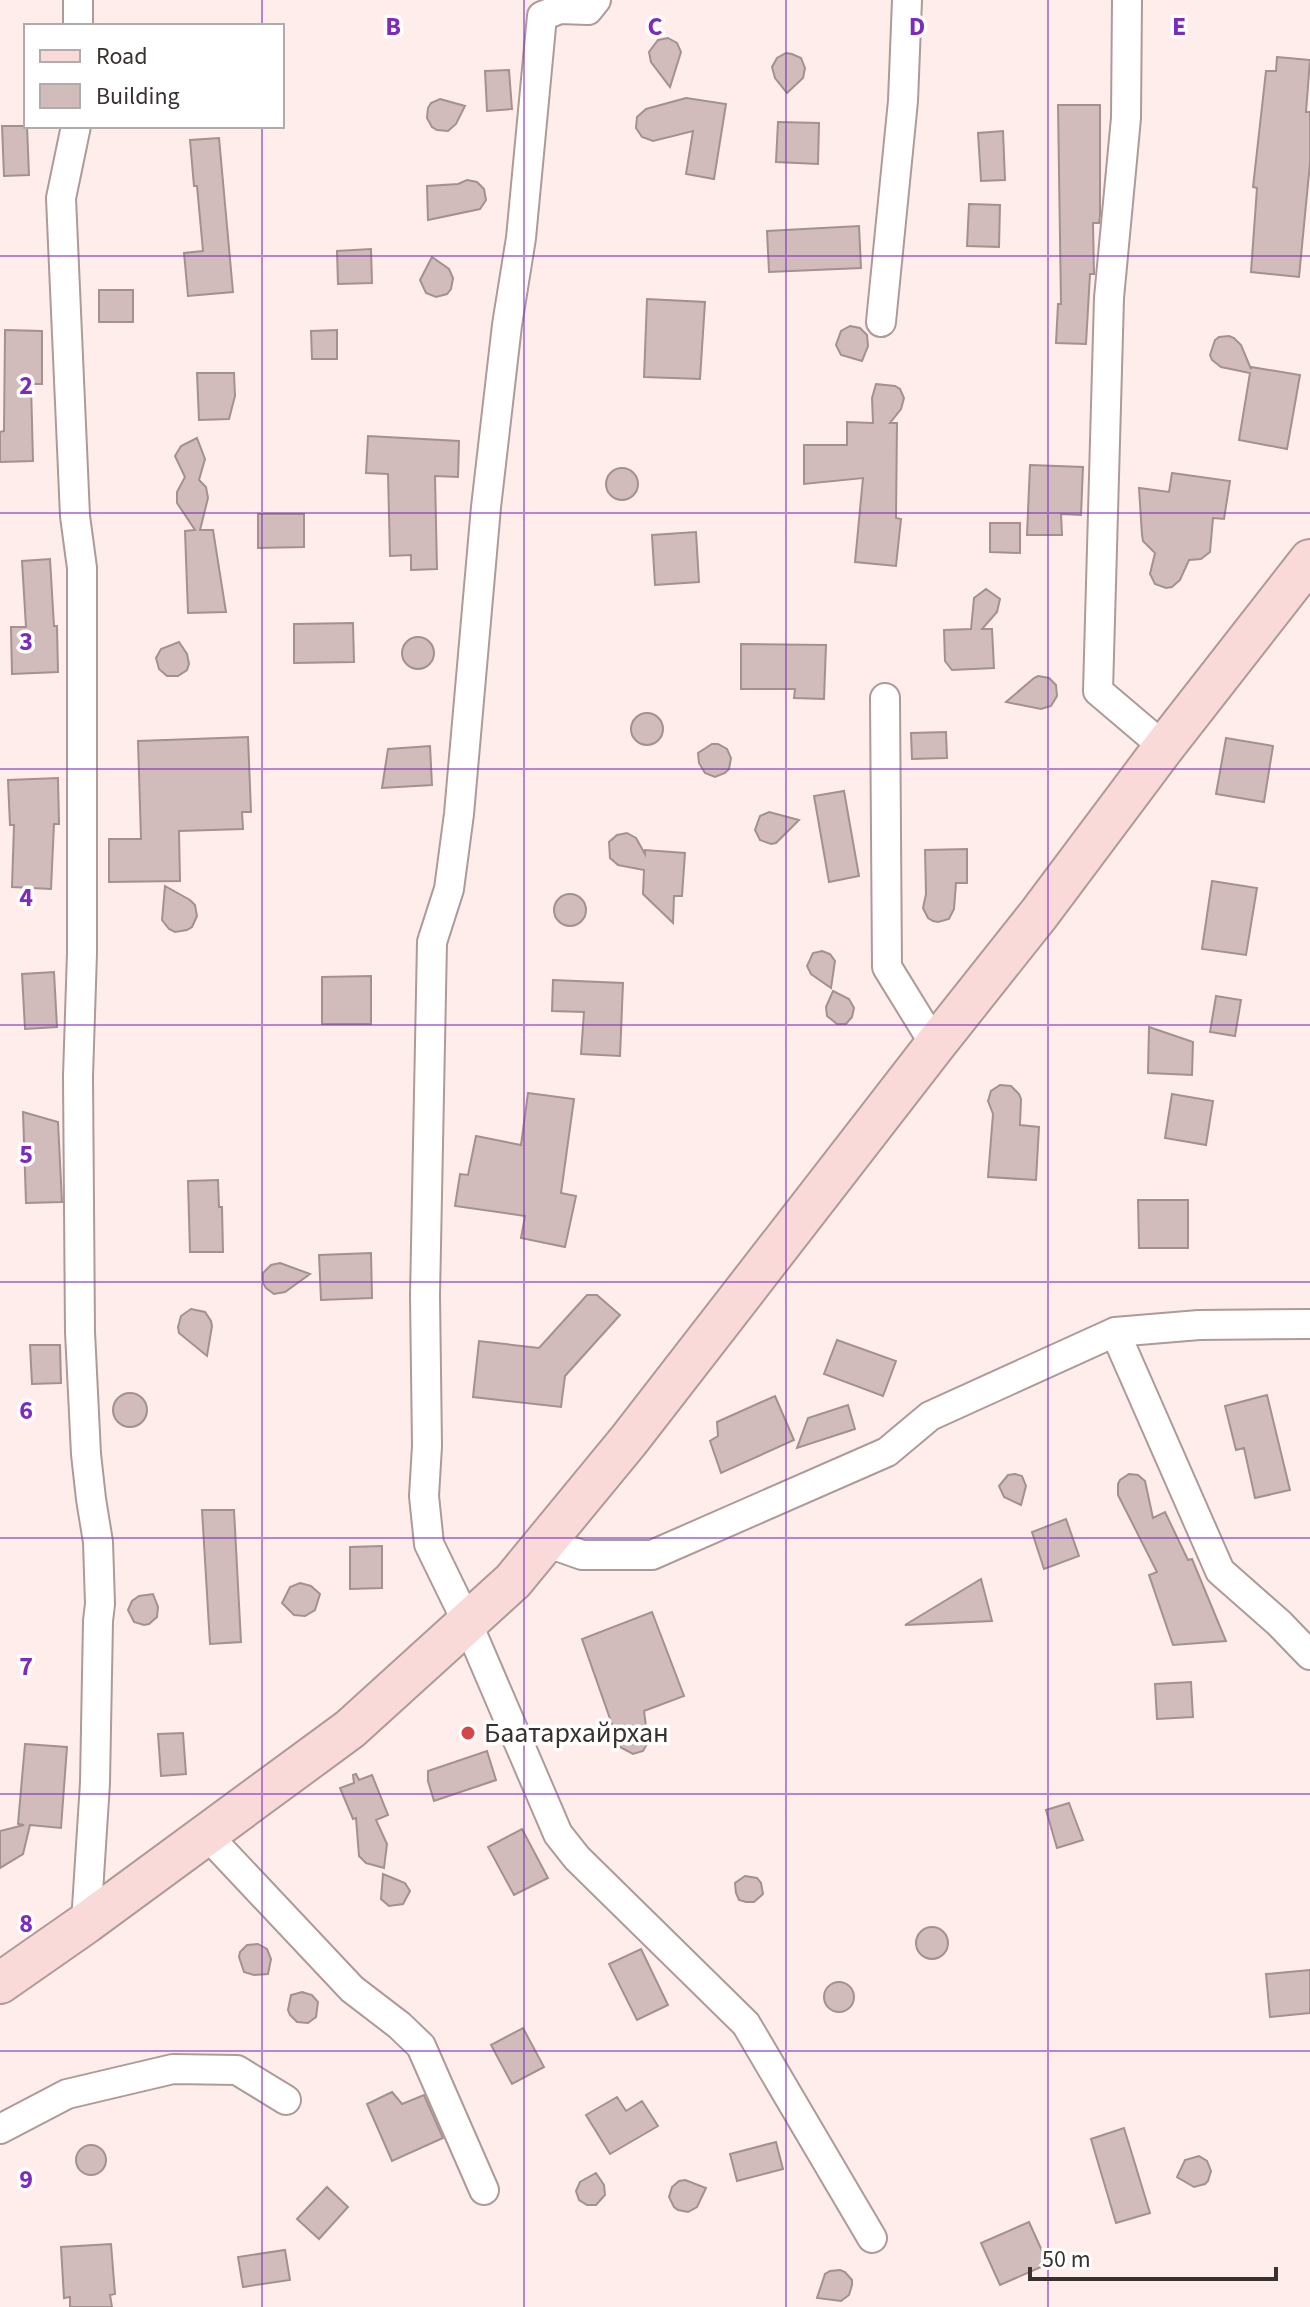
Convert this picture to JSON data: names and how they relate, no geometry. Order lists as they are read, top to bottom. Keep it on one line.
{"places":["Баатархайрхан"],"legend":["Road","Building"],"scale_bar":"50 m","grid":{"columns":["B","C","D","E"],"rows":["2","3","4","5","6","7","8","9"]}}
